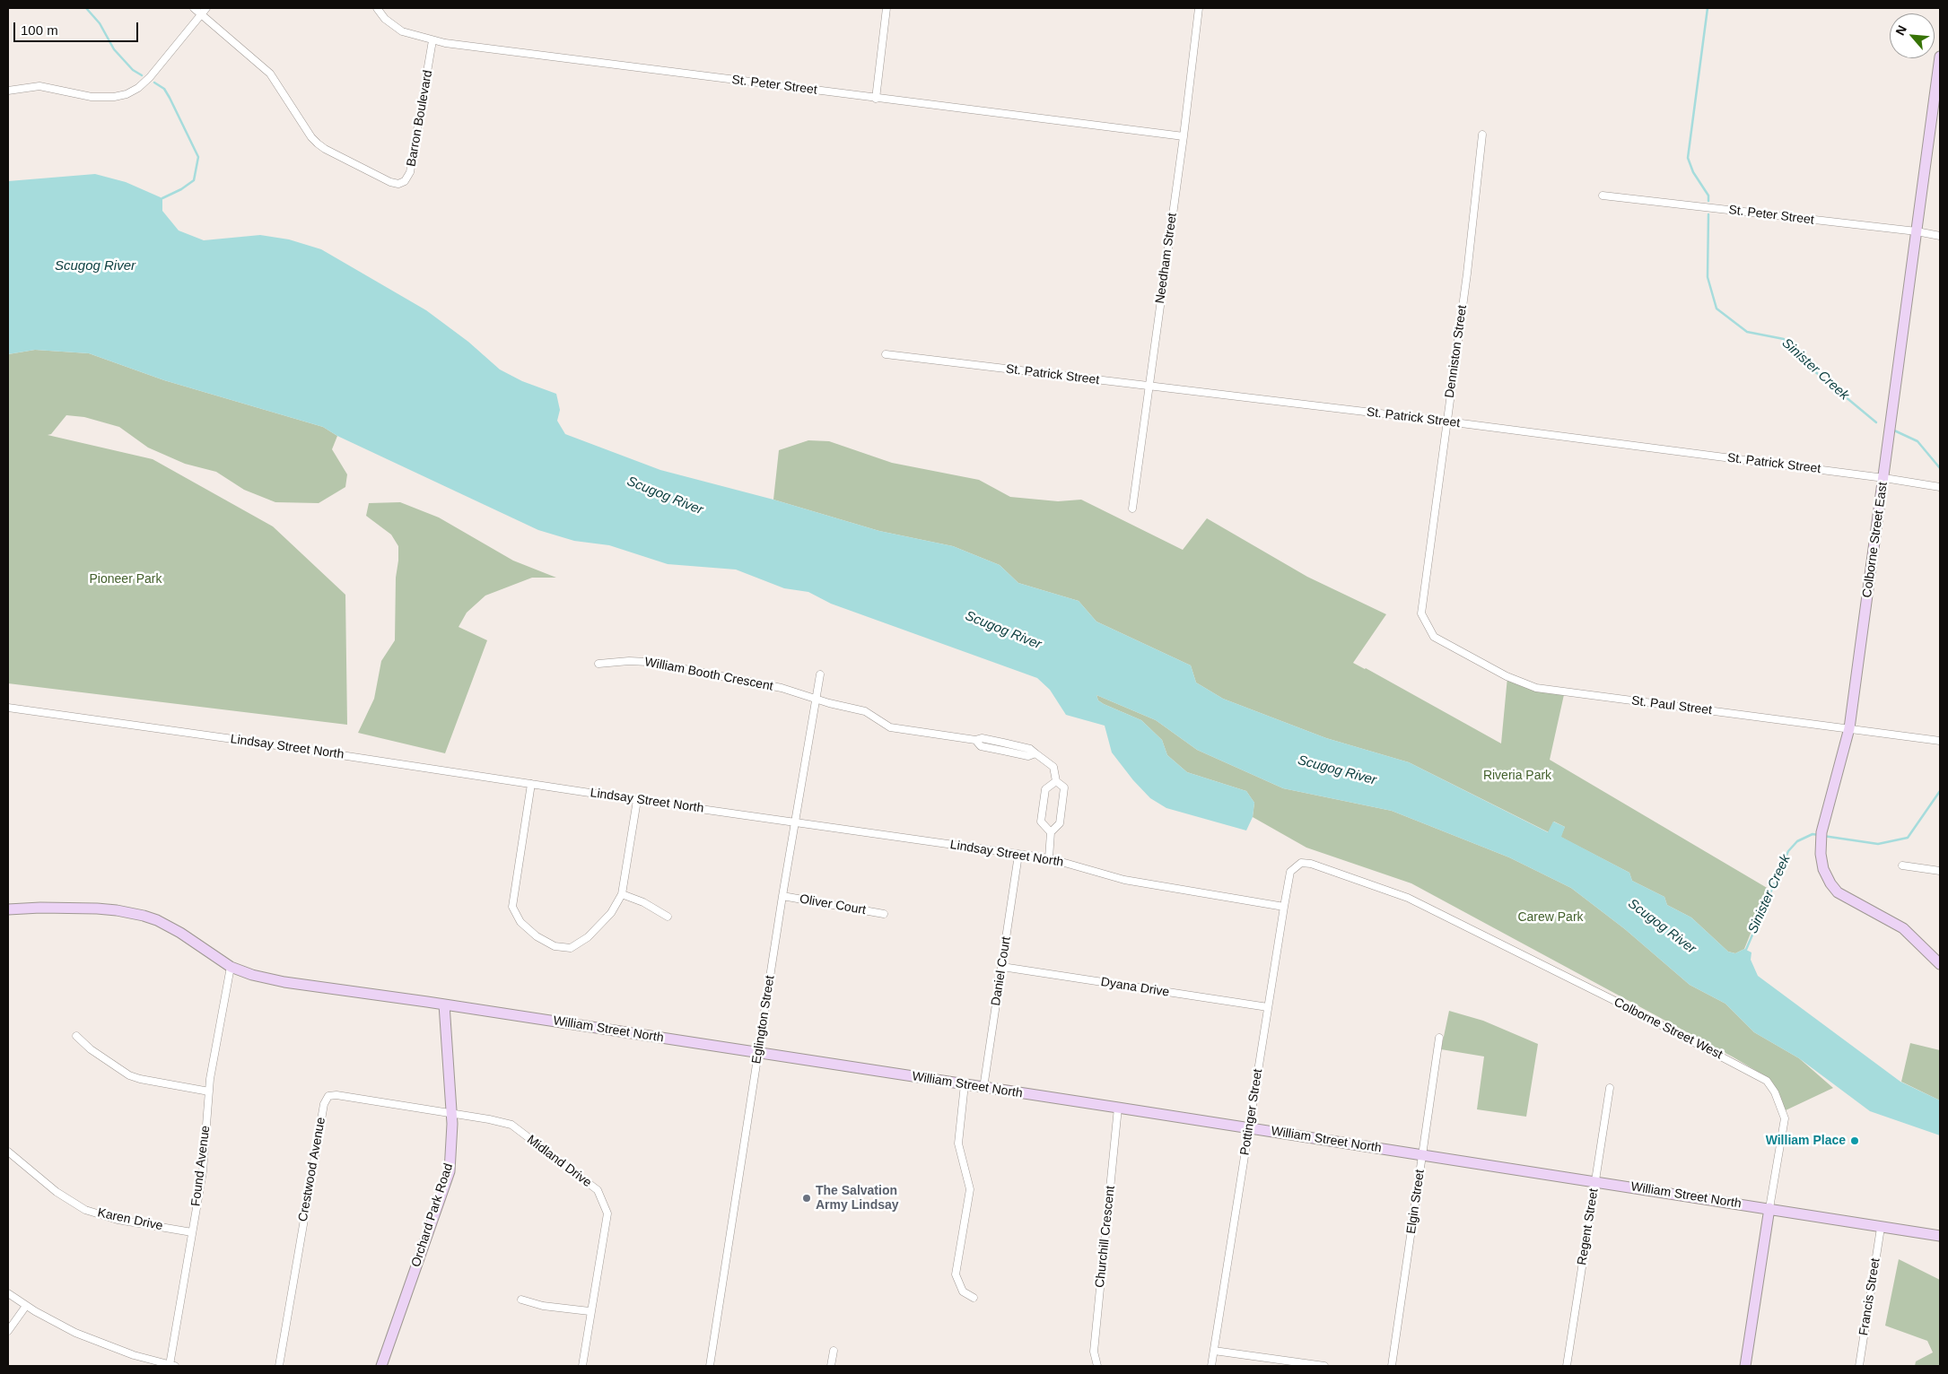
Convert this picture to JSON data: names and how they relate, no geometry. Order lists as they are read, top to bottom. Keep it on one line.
{"streets":{"street":["St. Peter Street","Barron Boulevard","Needham Street","Denniston Street","St. Patrick Street","Colborne Street East","William Booth Crescent","St. Paul Street","Lindsay Street North","Oliver Court","Daniel Court","Dyana Drive","Eglington Street","Colborne Street West","William Street North","Pottinger Street","Midland Drive","Found Avenue","Crestwood Avenue","Elgin Street","Orchard Park Road","Karen Drive","Regent Street","Churchill Crescent","Francis Street"]},"crossings":[["St. Peter Street","Barron Boulevard"],["St. Peter Street","Needham Street"],["St. Peter Street","Colborne Street East"],["Needham Street","St. Patrick Street"],["Denniston Street","St. Patrick Street"],["Denniston Street","St. Paul Street"],["St. Patrick Street","Colborne Street East"],["Colborne Street East","St. Paul Street"],["William Booth Crescent","Eglington Street"],["Lindsay Street North","Daniel Court"],["Lindsay Street North","Eglington Street"],["Lindsay Street North","Pottinger Street"],["Oliver Court","Eglington Street"],["Daniel Court","Dyana Drive"],["Daniel Court","William Street North"],["Dyana Drive","Pottinger Street"],["Eglington Street","William Street North"],["Colborne Street West","William Street North"],["Colborne Street West","Pottinger Street"],["William Street North","Pottinger Street"],["William Street North","Found Avenue"],["William Street North","Elgin Street"],["William Street North","Orchard Park Road"],["William Street North","Regent Street"],["William Street North","Churchill Crescent"],["William Street North","Francis Street"],["Midland Drive","Crestwood Avenue"],["Midland Drive","Orchard Park Road"],["Found Avenue","Karen Drive"],["Crestwood Avenue","Orchard Park Road"]],"water":["Scugog River","Sinister Creek"],"parks":["Pioneer Park","Riveria Park","Carew Park"],"places":["William Place","The Salvation Army Lindsay"],"scale_bar":"100 m","north":"top left"}
